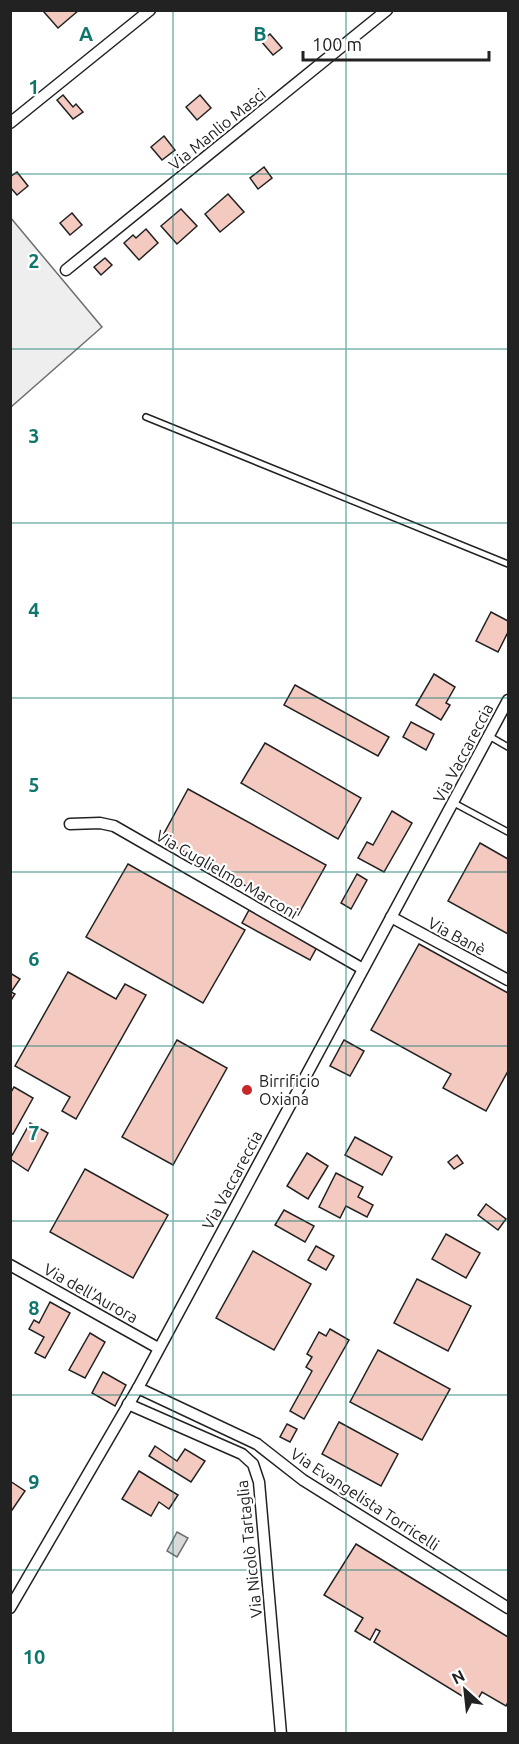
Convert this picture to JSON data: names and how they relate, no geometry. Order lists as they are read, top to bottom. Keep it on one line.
{"streets":{"street":["Via Manlio Masci","Via Vaccareccia","Via Guglielmo Marconi","Via Banè","Via dell'Aurora","Via Evangelista Torricelli","Via Nicolò Tartaglia"]},"crossings":[["Via Vaccareccia","Via Guglielmo Marconi"],["Via Vaccareccia","Via Banè"],["Via Vaccareccia","Via dell'Aurora"],["Via Vaccareccia","Via Evangelista Torricelli"],["Via Vaccareccia","Via Nicolò Tartaglia"]],"places":["Birrificio Oxiana"],"scale_bar":"100 m","north":"top left","grid":{"columns":["A","B"],"rows":["1","2","3","4","5","6","7","8","9","10"]}}
